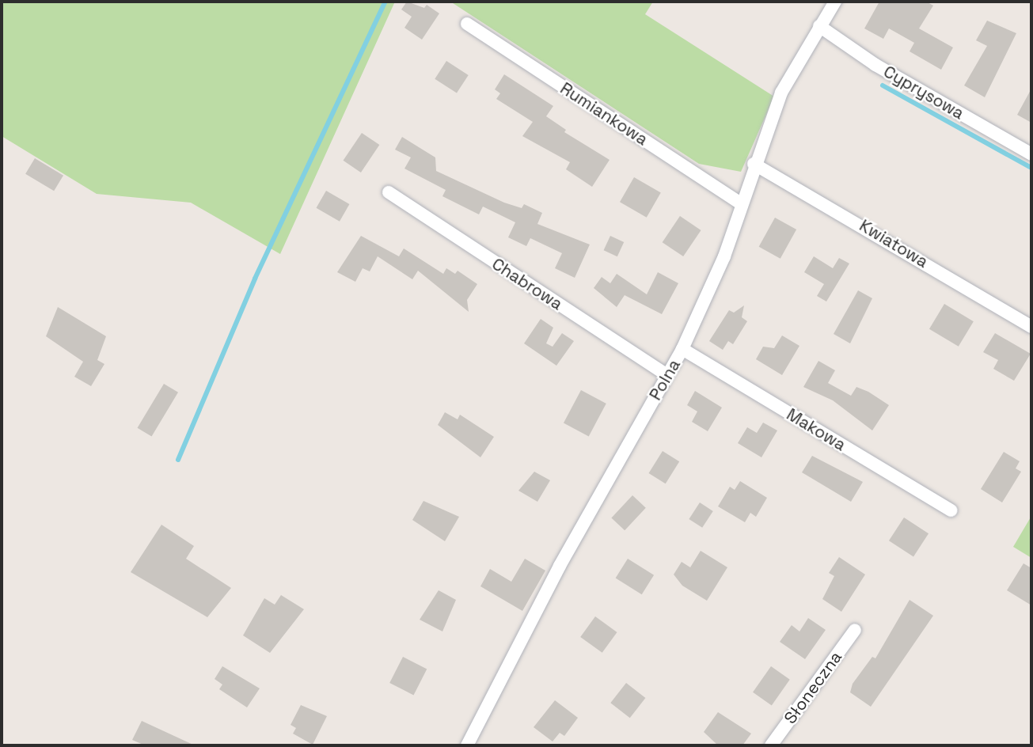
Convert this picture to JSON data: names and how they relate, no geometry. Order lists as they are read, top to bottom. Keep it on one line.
{"streets":{"street":["Cyprysowa","Rumiankowa","Kwiatowa","Chabrowa","Polna","Makowa","Słoneczna"]},"crossings":[["Cyprysowa","Polna"],["Rumiankowa","Polna"],["Kwiatowa","Polna"],["Chabrowa","Polna"],["Polna","Makowa"]]}
